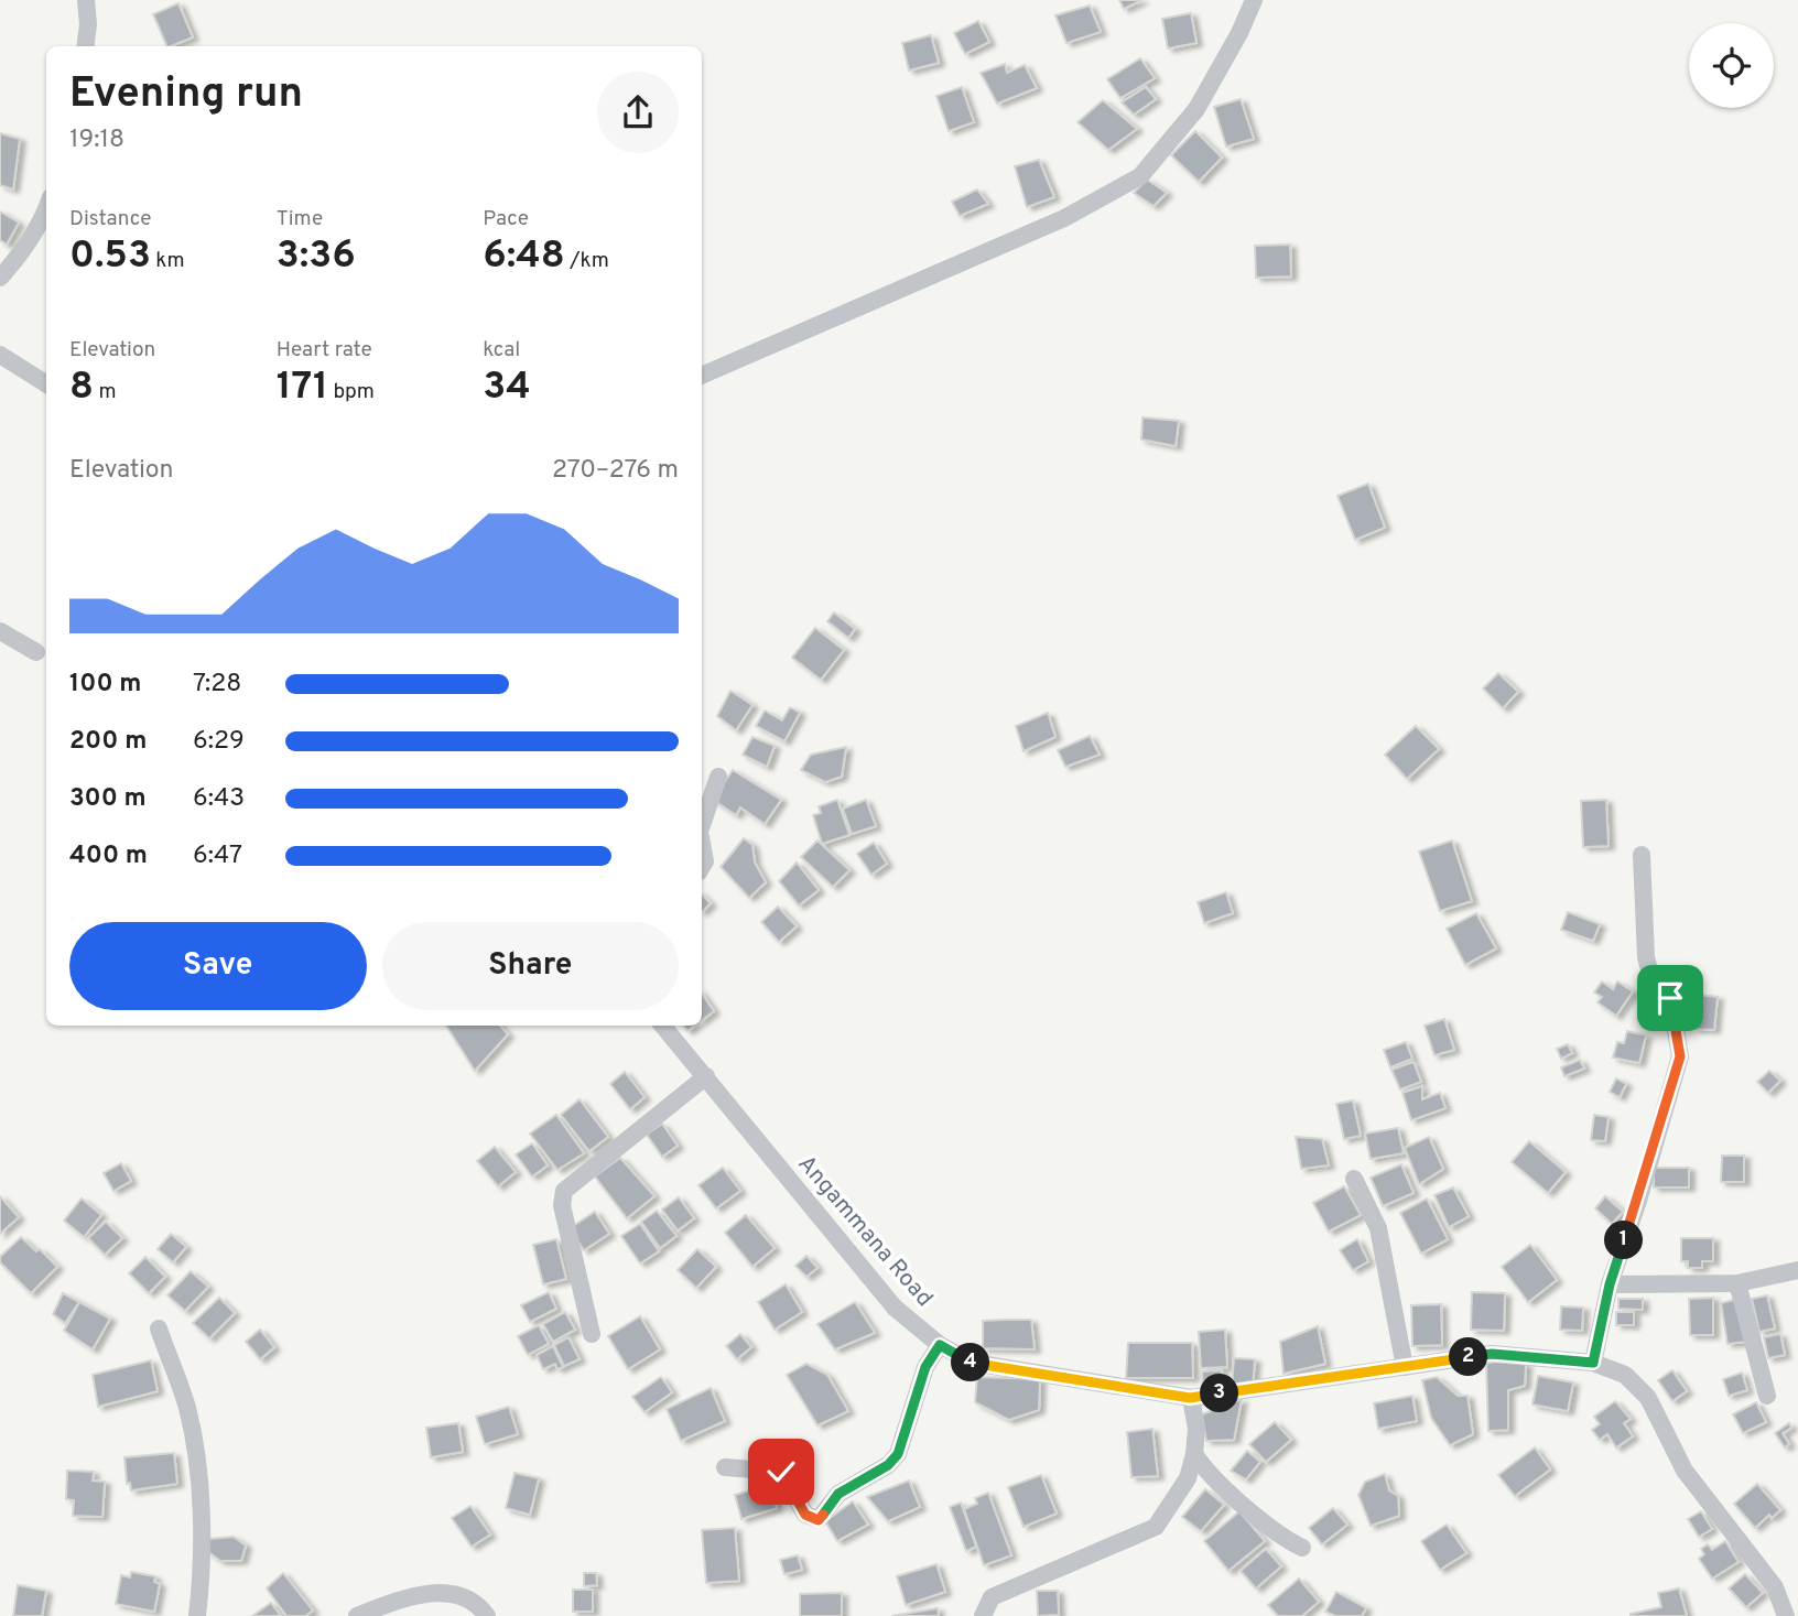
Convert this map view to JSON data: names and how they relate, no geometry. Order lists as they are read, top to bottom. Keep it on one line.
{"streets":{"street":["Angammana Road"]},"page":{"heading":["Evening run","19:18"],"stats":[["Distance","0.53 km"],["Time","3:36"],["Pace","6:48 /km"],["Elevation","8 m"],["Heart rate","171 bpm"],["kcal","34"]],"chart":["Elevation","270–276 m"],"list":[{"name":"100 m","note":"7:28"},{"name":"200 m","note":"6:29"},{"name":"300 m","note":"6:43"},{"name":"400 m","note":"6:47"}],"buttons":["Save","Share"],"pins":["1","2","4","3"]}}
